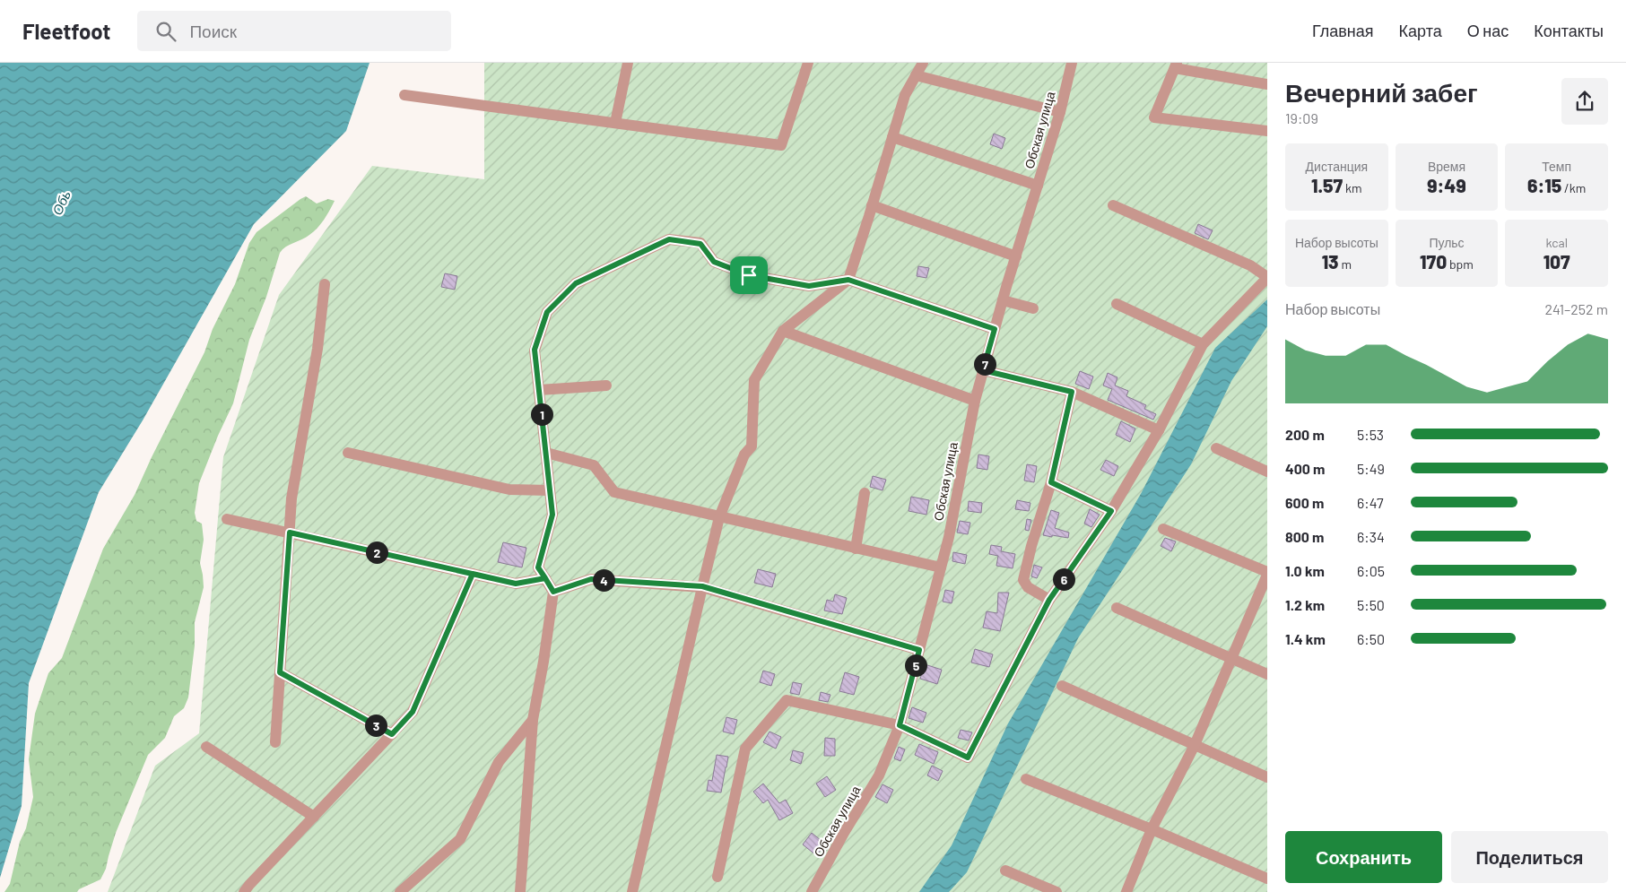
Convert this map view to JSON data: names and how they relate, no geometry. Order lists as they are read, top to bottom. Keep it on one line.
{"streets":{"street":["Обская улица"]},"water":["Обь"],"page":{"header":"Fleetfoot","search":"Поиск","nav":["Главная","Карта","О нас","Контакты"],"heading":["Вечерний забег","19:09"],"stats":[["Дистанция","1.57 km"],["Время","9:49"],["Темп","6:15 /km"],["Набор высоты","13 m"],["Пульс","170 bpm"],["kcal","107"]],"chart":["Набор высоты","241–252 m"],"pins":["7","1","2","6","4","5","3"],"list":[{"name":"200 m","note":"5:53"},{"name":"400 m","note":"5:49"},{"name":"600 m","note":"6:47"},{"name":"800 m","note":"6:34"},{"name":"1.0 km","note":"6:05"},{"name":"1.2 km","note":"5:50"},{"name":"1.4 km","note":"6:50"}],"buttons":["Сохранить","Поделиться"]}}
